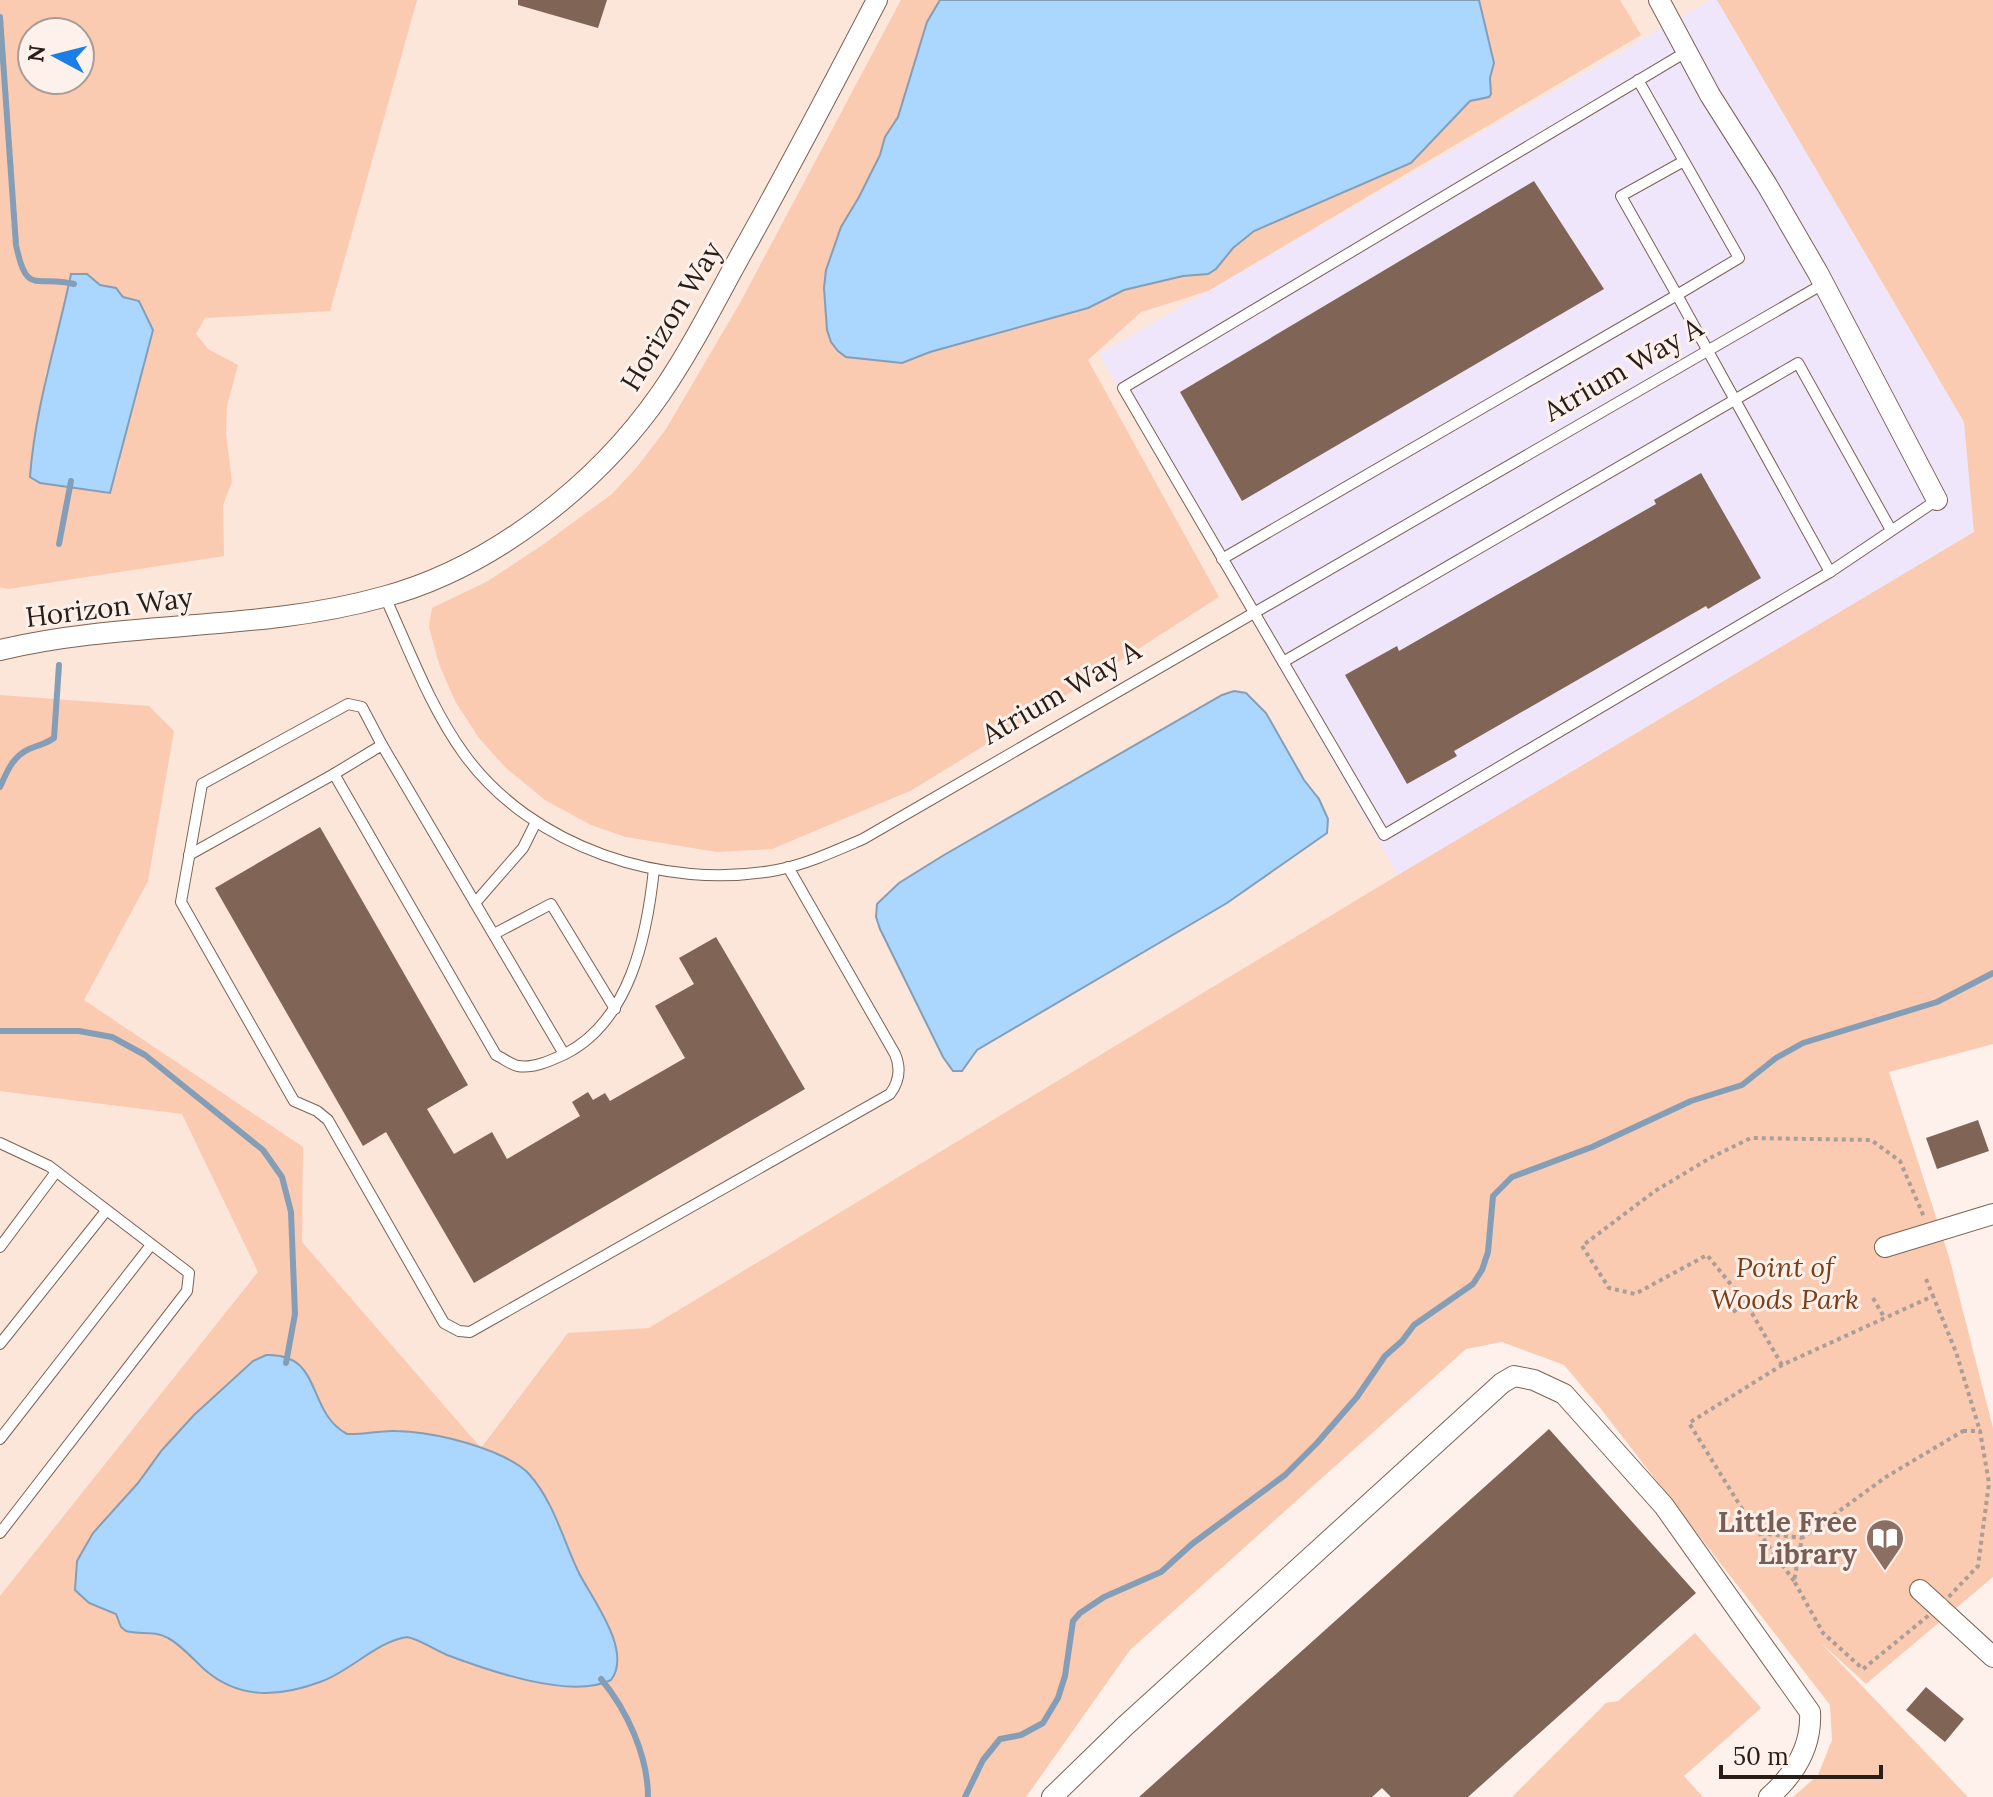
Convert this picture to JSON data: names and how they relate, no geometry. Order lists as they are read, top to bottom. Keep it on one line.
{"streets":{"street":["Horizon Way"],"lane":["Atrium Way A"]},"crossings":[["Horizon Way","Atrium Way A"]],"parks":["Point of Woods Park"],"places":{"library":["Little Free Library"]},"scale_bar":"50 m","north":"left"}
